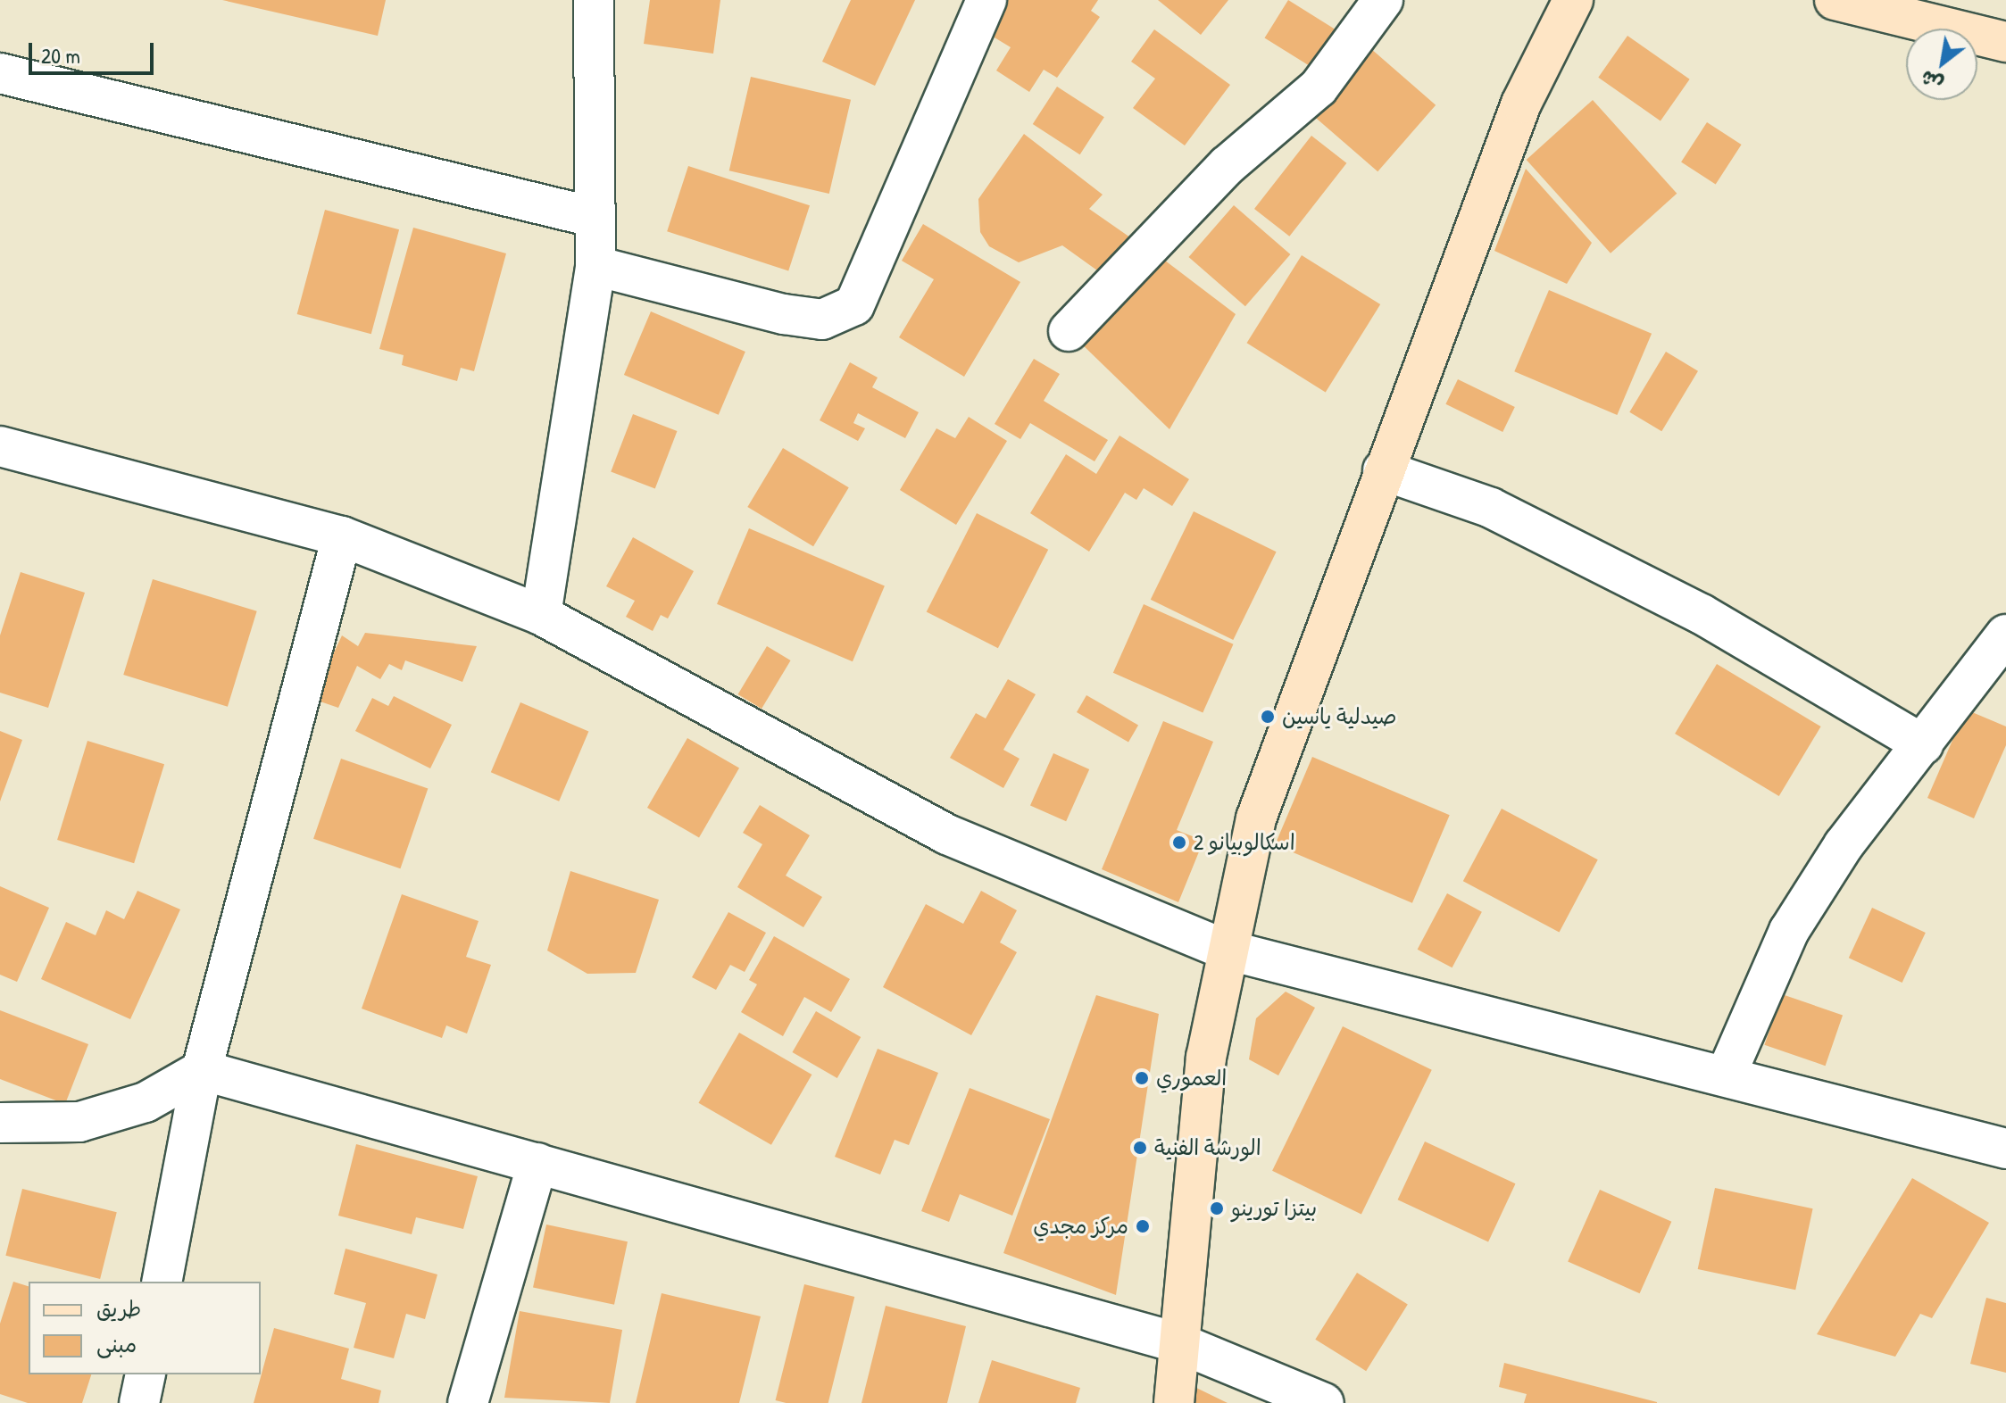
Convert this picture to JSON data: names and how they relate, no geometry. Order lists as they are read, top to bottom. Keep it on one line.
{"places":["صيدلية ياسين","اسكالوبيانو 2","العموري","الورشة الفنية","بيتزا تورينو","مركز مجدي"],"legend":["طريق","مبنى"],"scale_bar":"20 m","north":"bottom left"}
